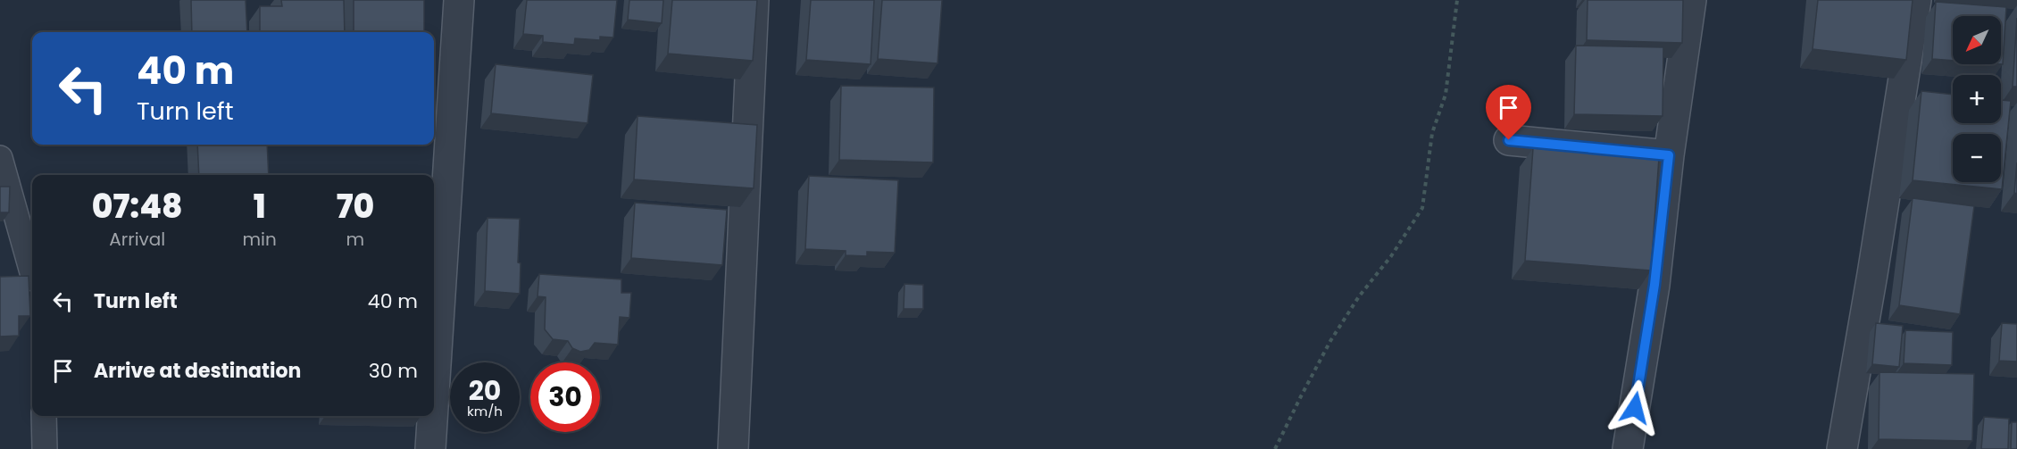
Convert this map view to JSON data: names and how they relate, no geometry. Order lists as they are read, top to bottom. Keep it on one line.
{"north":"bottom left","page":{"map_buttons":["+","−"],"turn":["40 m","Turn left"],"eta":["07:48","Arrival","1","min","70","m"],"list":[{"name":"Turn left","value":"40 m"},{"name":"Arrive at destination","value":"30 m"}],"speed":"20 km/h","limit":"30"}}
